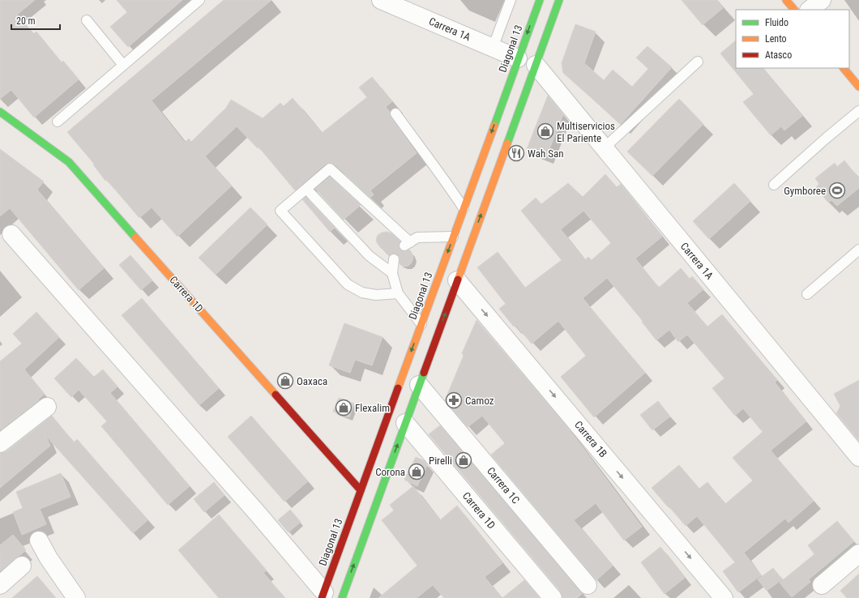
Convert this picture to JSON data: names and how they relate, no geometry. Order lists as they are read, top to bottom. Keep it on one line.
{"streets":{"main road":["Diagonal 13","Carrera 1D"],"street":["Carrera 1A","Carrera 1B","Carrera 1C"]},"crossings":[["Carrera 1A","Diagonal 13"],["Diagonal 13","Carrera 1D"]],"one_way":["Carrera 1B"],"places":{"shop":["Multiservicios El Pariente","Oaxaca","Flexalim","Pirelli","Corona"],"restaurant":["Wah San"],"sports":["Gymboree"],"pharmacy":["Camoz"]},"legend":["Fluido","Lento","Atasco"],"scale_bar":"20 m"}
